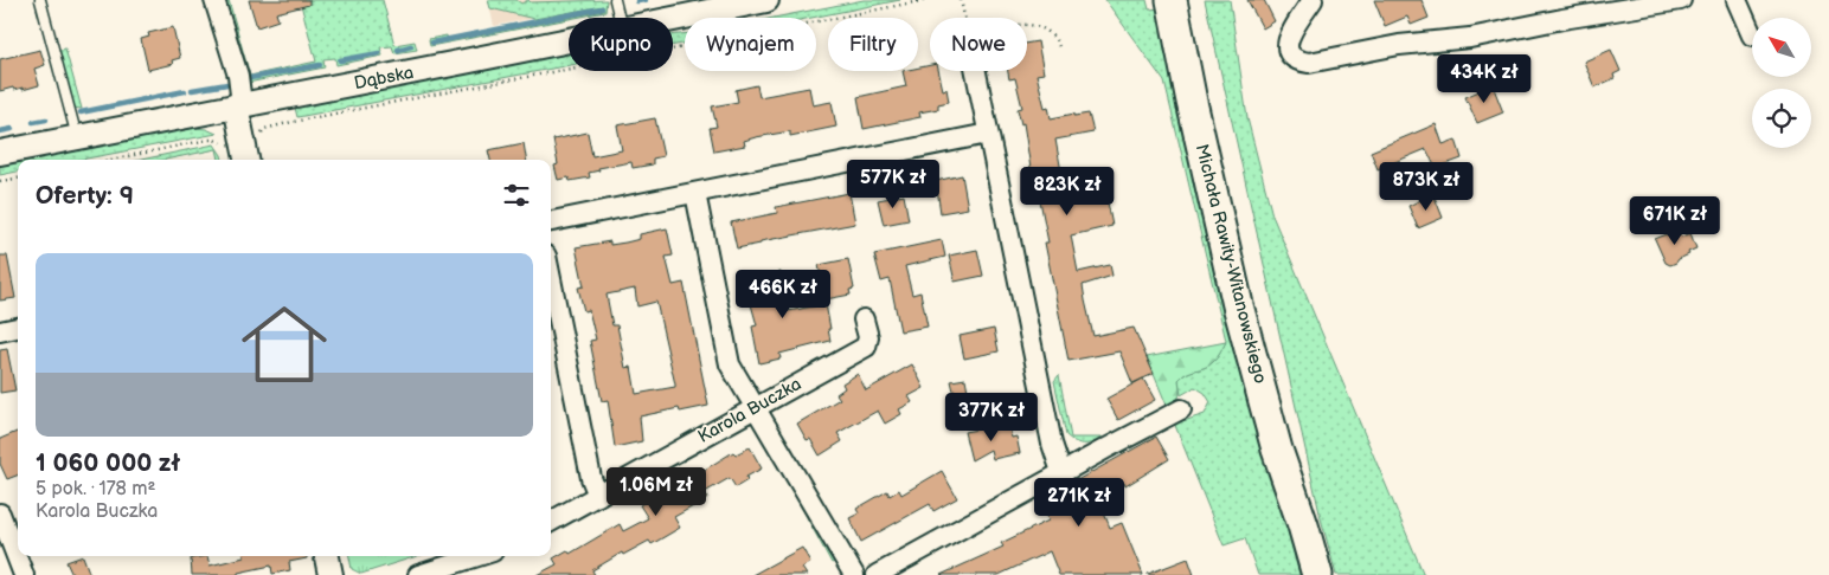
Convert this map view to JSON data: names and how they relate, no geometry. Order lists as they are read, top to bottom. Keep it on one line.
{"streets":{"main road":["Michała Rawity-Witanowskiego"],"street":["Dąbska","Karola Buczka"]},"north":"top left","page":{"chip":["Kupno","Wynajem","Filtry","Nowe"],"price":["434K zł","577K zł","873K zł","823K zł","671K zł","466K zł","377K zł","1.06M zł","271K zł"],"heading":"Oferty: 9","list":[{"name":"1 060 000 zł","note":"5 pok. · 178 m² · Karola Buczka"}]}}
